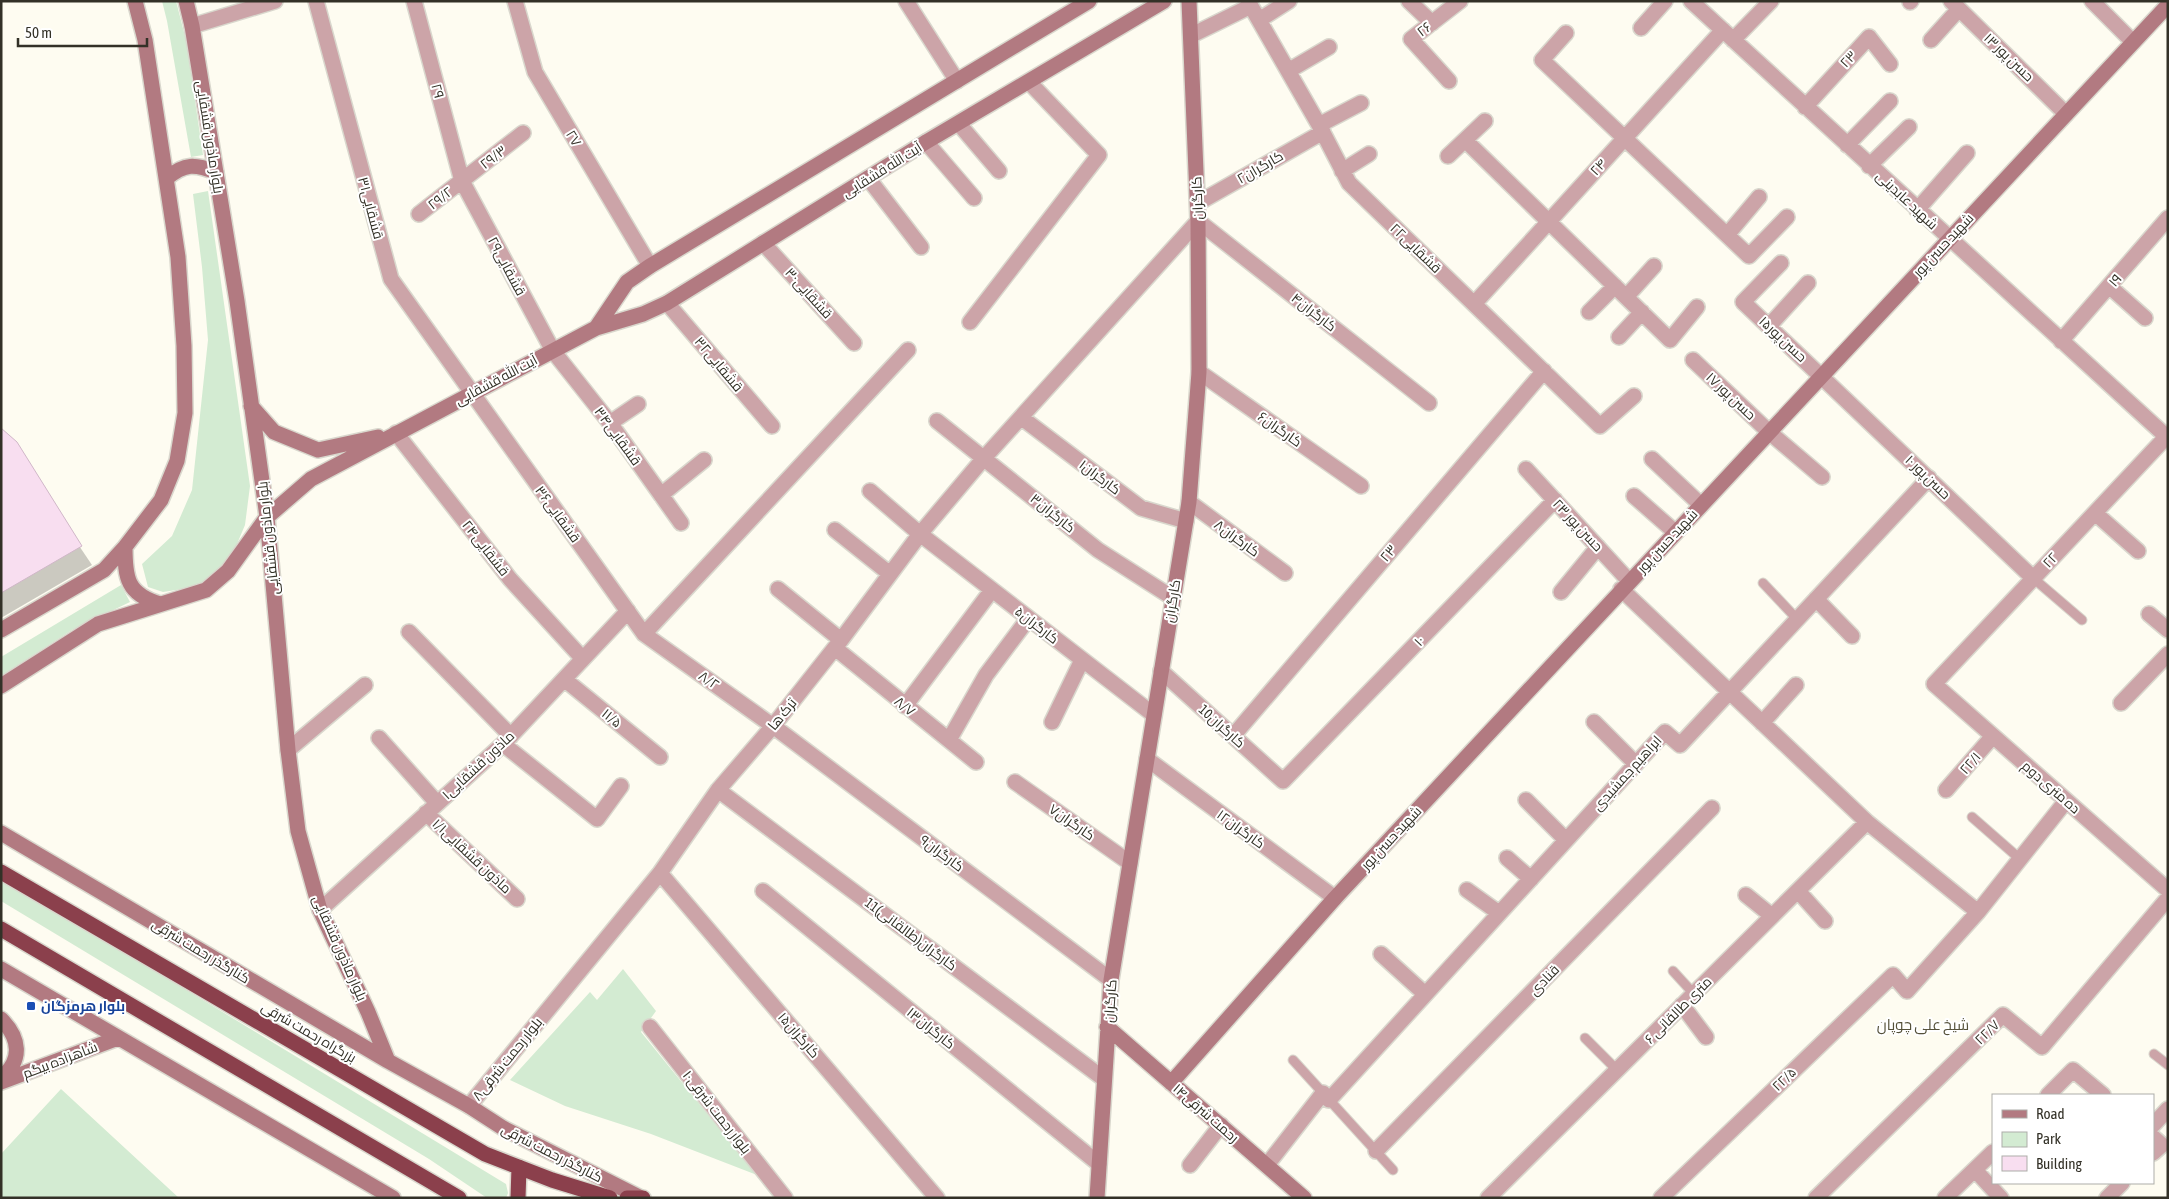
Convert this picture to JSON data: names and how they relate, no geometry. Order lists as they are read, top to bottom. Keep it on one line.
{"streets":{"highway":["بزرگراه رحمت شرقی"],"street":["۲۶","۱۳ حسن پور","۲۳","۲۹","بلوار ماذون قشقایی","۲۷","۲۹/۳","کارگران۲","۲۴","آیت الله قشقایی","۲۹/۲","کارگران","شهید عابدینی","۳۱قشقایی","شهید حسن پور","۲۲قشقایی","قشقایی۲۹","۱۹","قشقایی۳۰","کارگران۴","حسن پور۱۵","قشقایی۳۲","۱۷ حسن پور","۶کارگران","قشقایی۳۴","۱کارگران","۱۰ حسن پور","کارگران۳","قشقایی۳۶","۲۳ حسن پور","کارگران۸","قشقایی۲۴","۲۲","کارگران۵","۱۰","۸/۲","۸/۷","ترک ها","۱۱/۵","10کارگران","۲۲/۱","ماذون قشقایی۱","ابراهیم جمشیدی","ده متری دوم","کارگران۷","۱۲کارگران","کارگران۹","ماذون قشقایی۱/۱","11کارگران(طالقانی)","کنارگذر رحمت شرقی","قنادی","۶ متری طالقانی","کارگران۱۳","۲۲/۷","۱۵کارگران","بلوار رحمت شرقی۸","شاهزاده بیگم","۲۲/۵","۱۰بلوار رحمت شرقی","۱۴رحمت شرقی"]},"crossings":[["۱۳ حسن پور","شهید حسن پور"],["۲۳","شهید عابدینی"],["۲۳","۲۲قشقایی"],["۲۳","10کارگران"],["۲۹","۲۹/۳"],["۲۹","۲۹/۲"],["۲۹","قشقایی۲۹"],["بلوار ماذون قشقایی","ماذون قشقایی۱"],["بلوار ماذون قشقایی","کنارگذر رحمت شرقی"],["۲۷","آیت الله قشقایی"],["۲۹/۳","۲۹/۲"],["۲۹/۳","قشقایی۲۹"],["کارگران۲","کارگران"],["کارگران۲","۲۲قشقایی"],["۲۴","شهید عابدینی"],["۲۴","۲۲قشقایی"],["آیت الله قشقایی","۳۱قشقایی"],["آیت الله قشقایی","قشقایی۲۹"],["آیت الله قشقایی","قشقایی۳۰"],["آیت الله قشقایی","قشقایی۳۲"],["آیت الله قشقایی","قشقایی۳۴"],["آیت الله قشقایی","قشقایی۳۶"],["آیت الله قشقایی","قشقایی۲۴"],["۲۹/۲","قشقایی۲۹"],["کارگران","کارگران۴"],["کارگران","۶کارگران"],["کارگران","۱کارگران"],["کارگران","کارگران۳"],["کارگران","کارگران۸"],["کارگران","کارگران۵"],["کارگران","ترک ها"],["کارگران","10کارگران"],["کارگران","کارگران۷"],["کارگران","۱۲کارگران"],["کارگران","کارگران۹"],["کارگران","11کارگران(طالقانی)"],["کارگران","کارگران۱۳"],["کارگران","۱۴رحمت شرقی"],["شهید عابدینی","شهید حسن پور"],["شهید عابدینی","۱۹"],["شهید عابدینی","۲۲"],["۳۱قشقایی","قشقایی۳۶"],["شهید حسن پور","حسن پور۱۵"],["شهید حسن پور","۱۷ حسن پور"],["شهید حسن پور","۱۰ حسن پور"],["شهید حسن پور","۲۳ حسن پور"],["شهید حسن پور","۱۲کارگران"],["شهید حسن پور","۱۴رحمت شرقی"],["قشقایی۲۹","قشقایی۳۴"],["کارگران۴","ترک ها"],["حسن پور۱۵","۱۰ حسن پور"],["۱کارگران","ترک ها"],["۱۰ حسن پور","۲۲"],["۱۰ حسن پور","ابراهیم جمشیدی"],["کارگران۳","ترک ها"],["قشقایی۳۶","۸/۲"],["قشقایی۳۶","ماذون قشقایی۱"],["۲۳ حسن پور","۱۰"],["۲۳ حسن پور","ابراهیم جمشیدی"],["۲۳ حسن پور","۶ متری طالقانی"],["۲۳ حسن پور","۲۲/۵"],["قشقایی۲۴","ماذون قشقایی۱"],["۲۲","ده متری دوم"],["کارگران۵","ترک ها"],["۱۰","10کارگران"],["۸/۲","ترک ها"],["۸/۲","کارگران۹"],["۸/۷","ترک ها"],["ترک ها","کارگران۹"],["ترک ها","11کارگران(طالقانی)"],["ترک ها","۱۵کارگران"],["ترک ها","بلوار رحمت شرقی۸"],["۱۱/۵","ماذون قشقایی۱"],["۲۲/۱","ده متری دوم"],["ماذون قشقایی۱","ماذون قشقایی۱/۱"],["ابراهیم جمشیدی","۱۴رحمت شرقی"],["کنارگذر رحمت شرقی","بلوار رحمت شرقی۸"]],"districts":["شیخ علی چوپان"],"places":{"transit":["بلوار هرمزگان"]},"legend":["Road","Park","Building"],"scale_bar":"50 m"}
